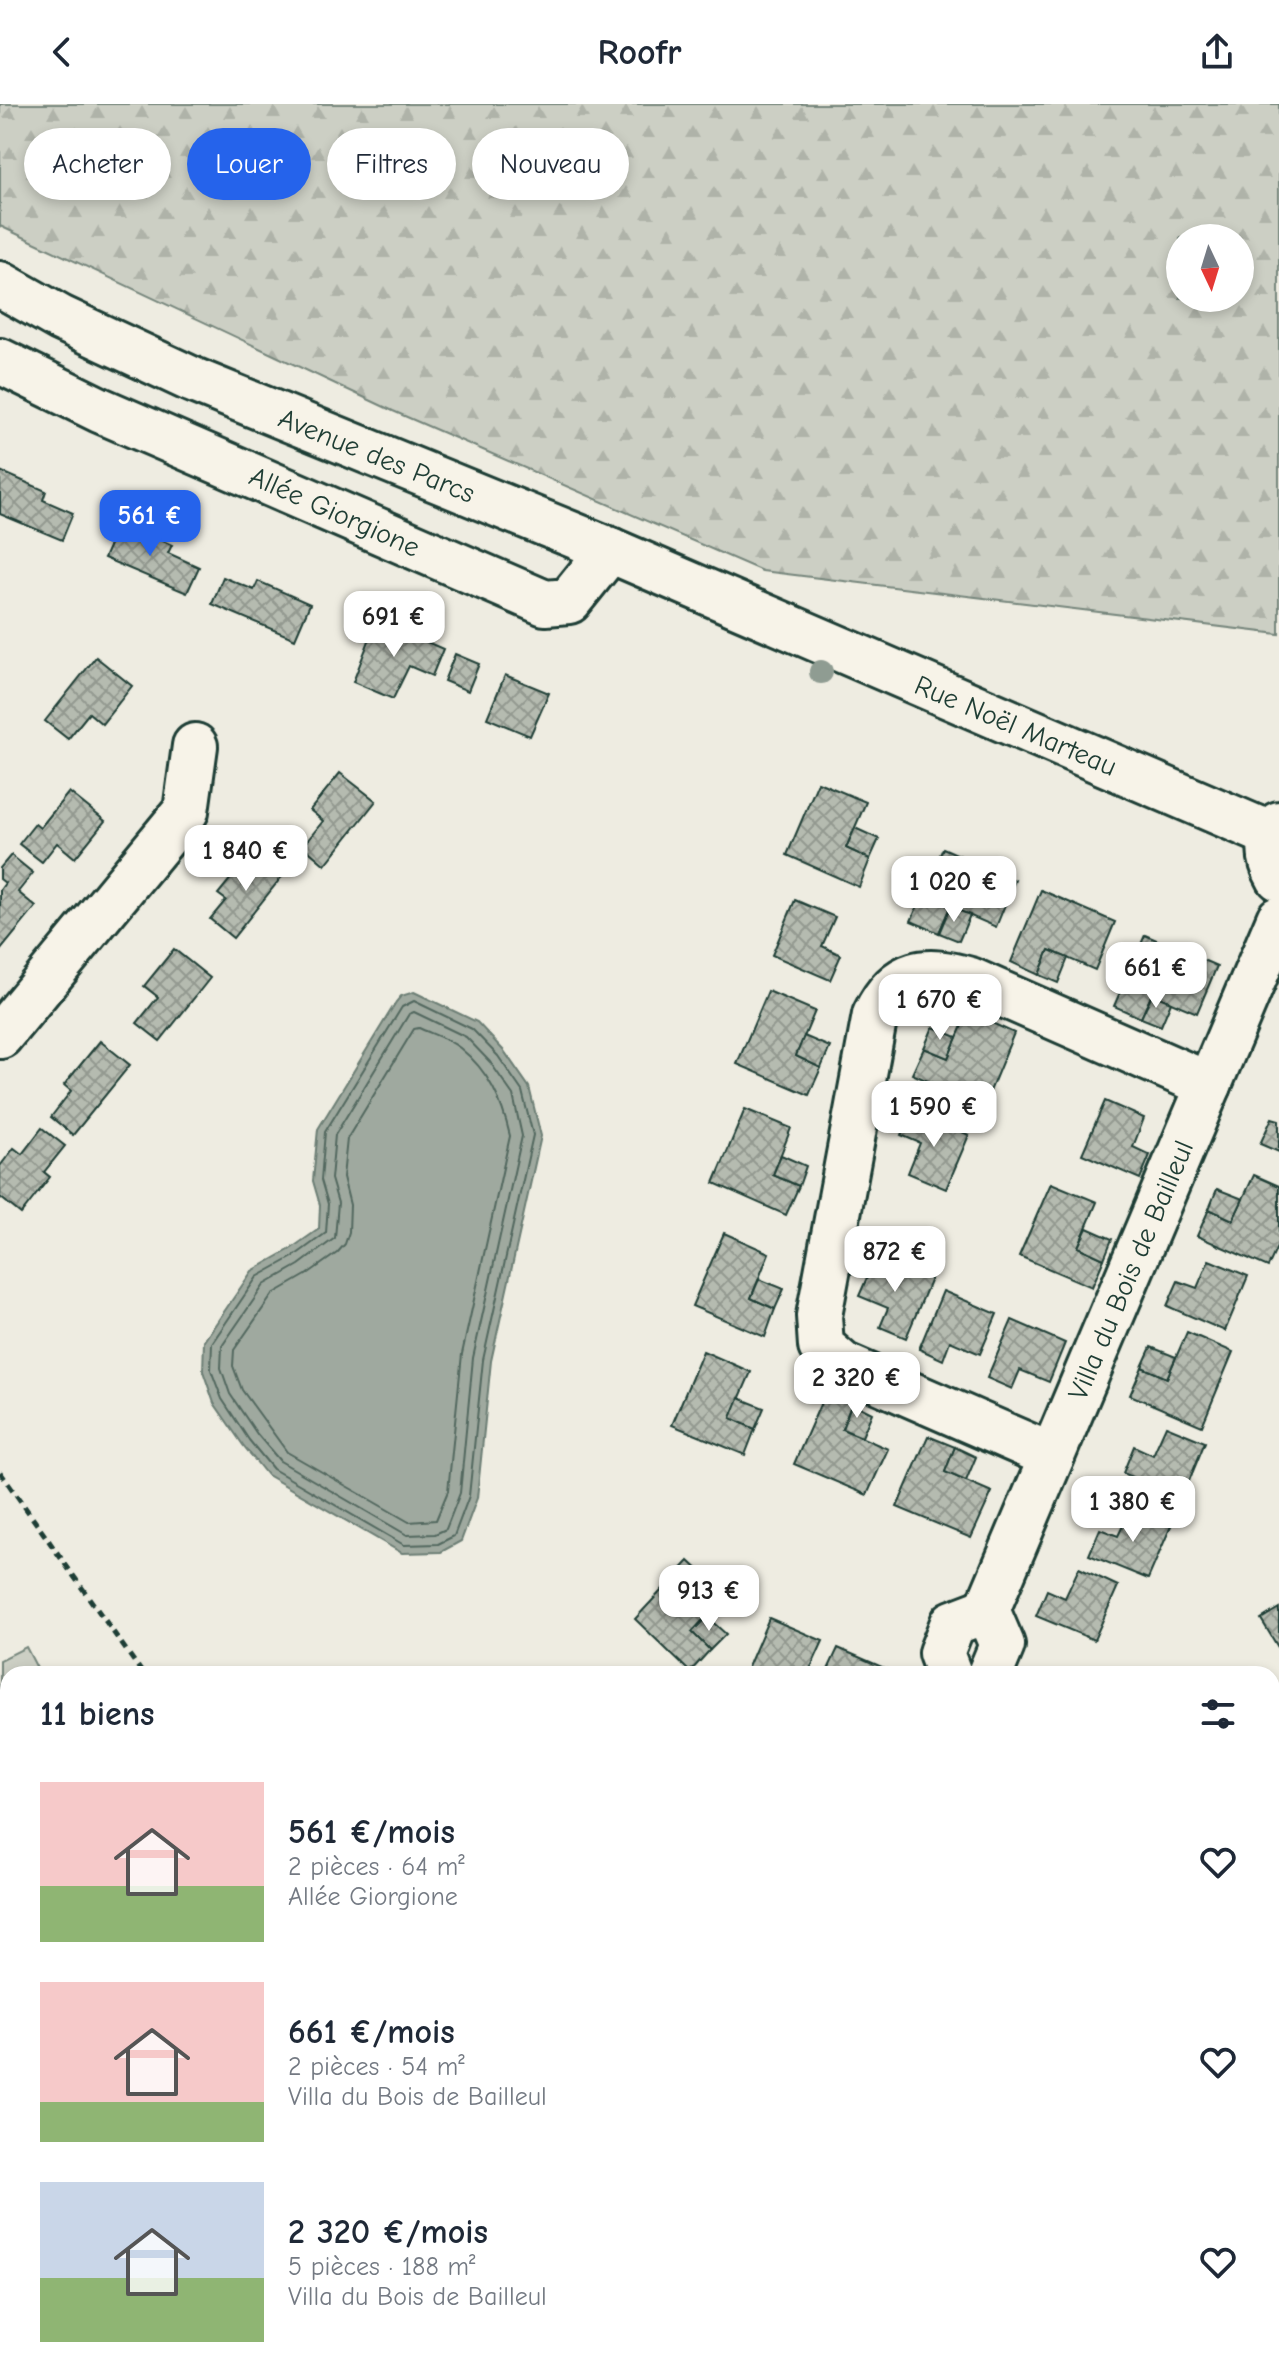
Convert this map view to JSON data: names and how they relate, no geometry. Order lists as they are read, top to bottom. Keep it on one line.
{"streets":{"street":["Avenue des Parcs","Allée Giorgione","Rue Noël Marteau","Villa du Bois de Bailleul"]},"crossings":[["Avenue des Parcs","Allée Giorgione"],["Avenue des Parcs","Rue Noël Marteau"]],"north":"bottom","page":{"header":"Roofr","chip":["Acheter","Louer","Filtres","Nouveau"],"price":["561 €","691 €","1 840 €","1 020 €","661 €","1 670 €","1 590 €","872 €","2 320 €","1 380 €","913 €"],"heading":"11 biens","list":[{"name":"561 €/mois","note":"2 pièces · 64 m² · Allée Giorgione"},{"name":"661 €/mois","note":"2 pièces · 54 m² · Villa du Bois de Bailleul"},{"name":"2 320 €/mois","note":"5 pièces · 188 m² · Villa du Bois de Bailleul"}]}}
